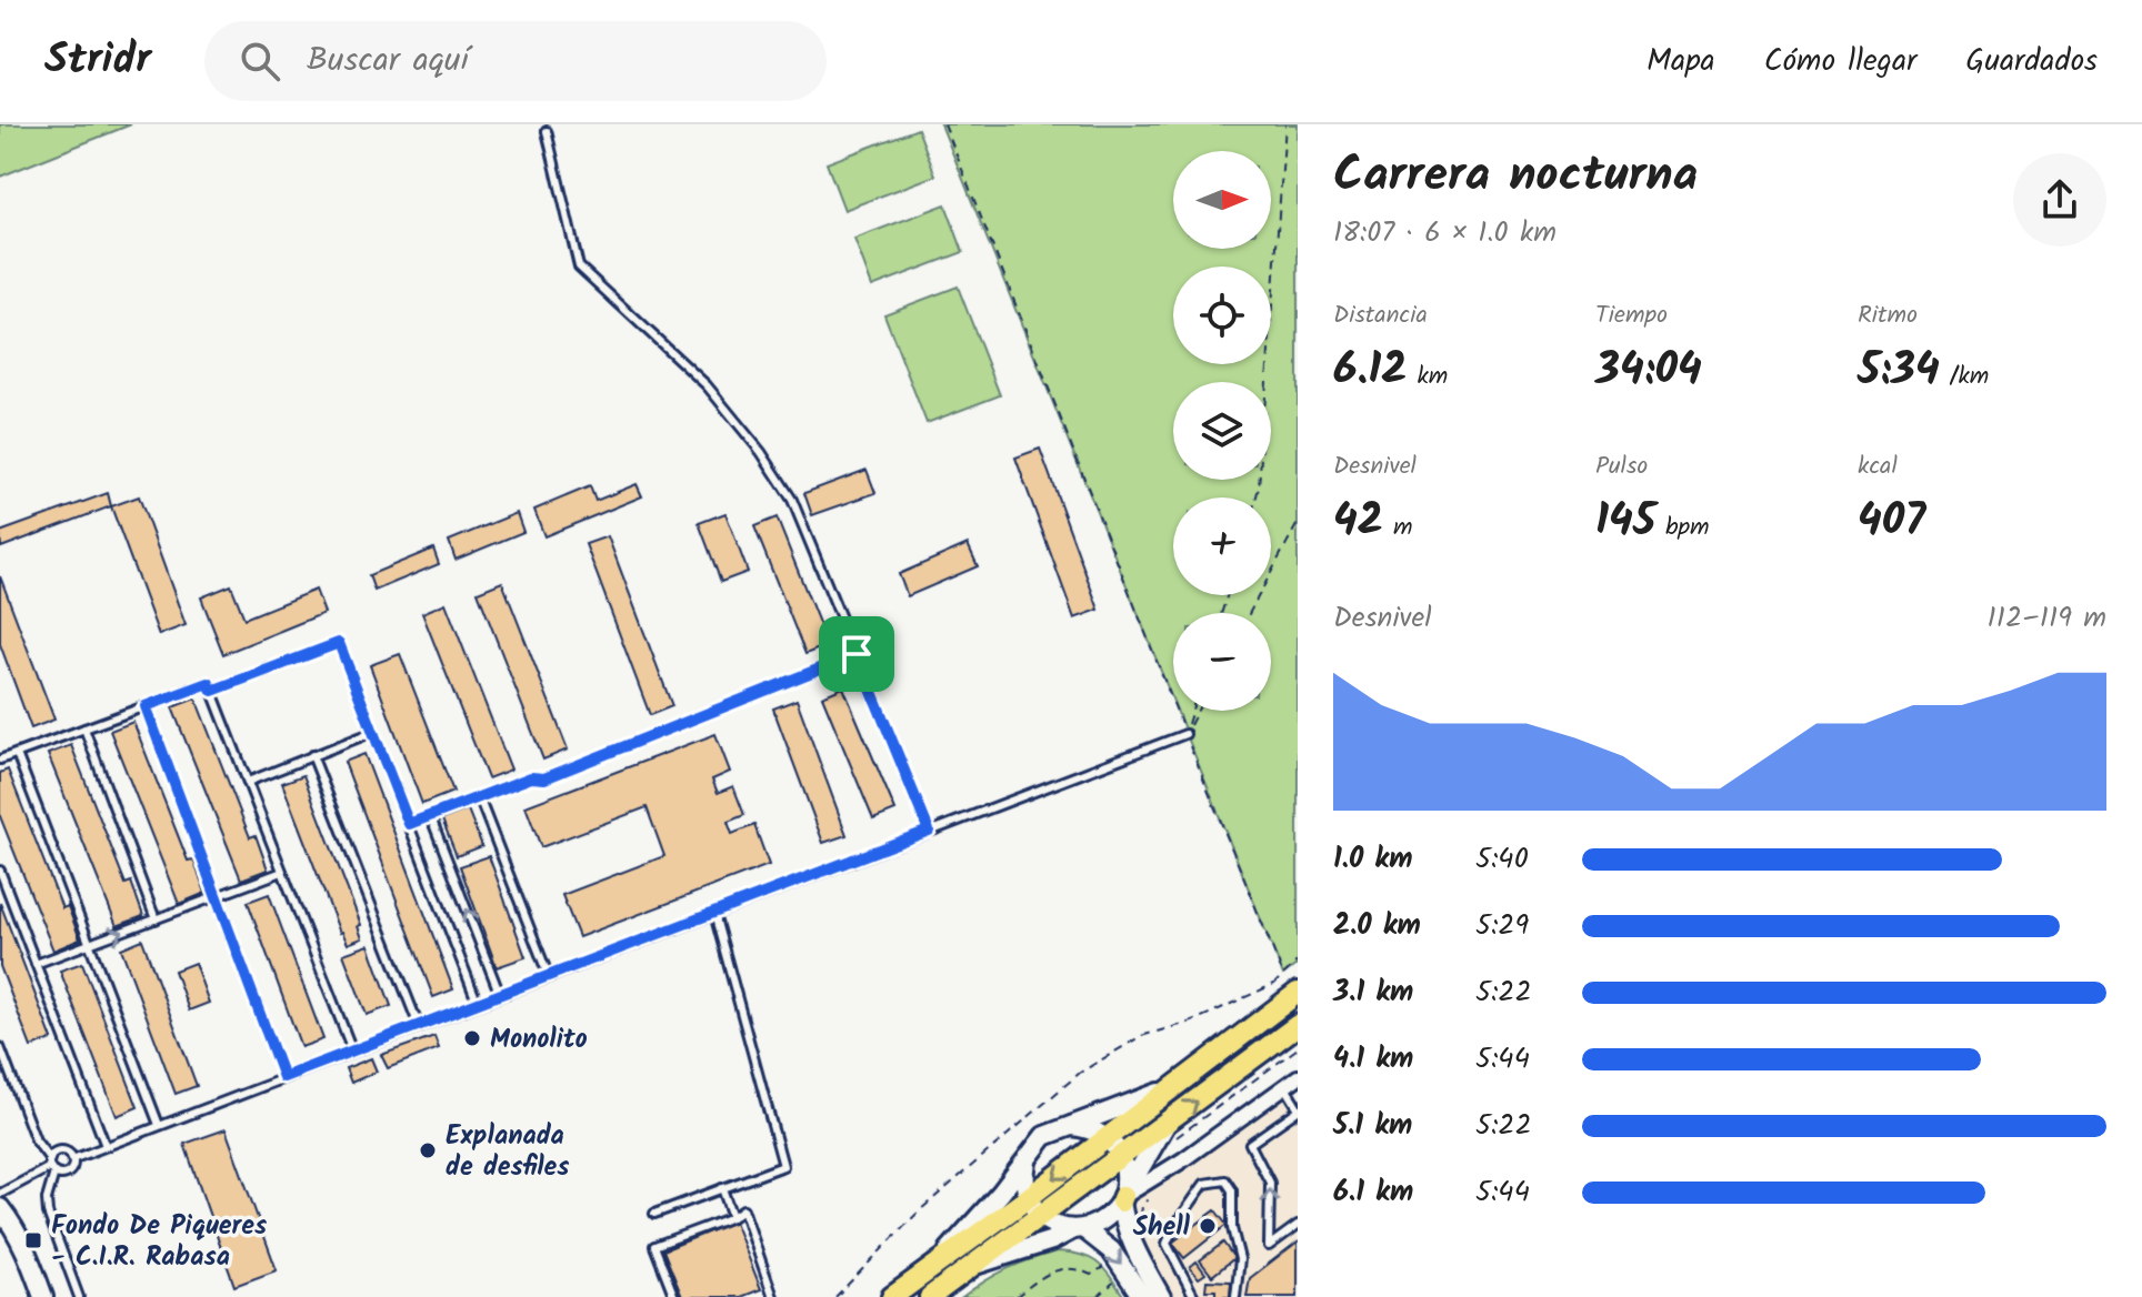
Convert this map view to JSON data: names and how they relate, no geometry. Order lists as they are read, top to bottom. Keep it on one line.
{"places":{"other":["Monolito","Explanada de desfiles","Shell"],"transit":["Fondo De Piqueres - C.I.R. Rabasa"]},"north":"right","page":{"header":"Stridr","search":"Buscar aquí","nav":["Mapa","Cómo llegar","Guardados"],"heading":["Carrera nocturna","18:07 · 6 × 1.0 km"],"map_buttons":["+","−"],"stats":[["Distancia","6.12 km"],["Tiempo","34:04"],["Ritmo","5:34 /km"],["Desnivel","42 m"],["Pulso","145 bpm"],["kcal","407"]],"chart":["Desnivel","112–119 m"],"list":[{"name":"1.0 km","note":"5:40"},{"name":"2.0 km","note":"5:29"},{"name":"3.1 km","note":"5:22"},{"name":"4.1 km","note":"5:44"},{"name":"5.1 km","note":"5:22"},{"name":"6.1 km","note":"5:44"}]}}
